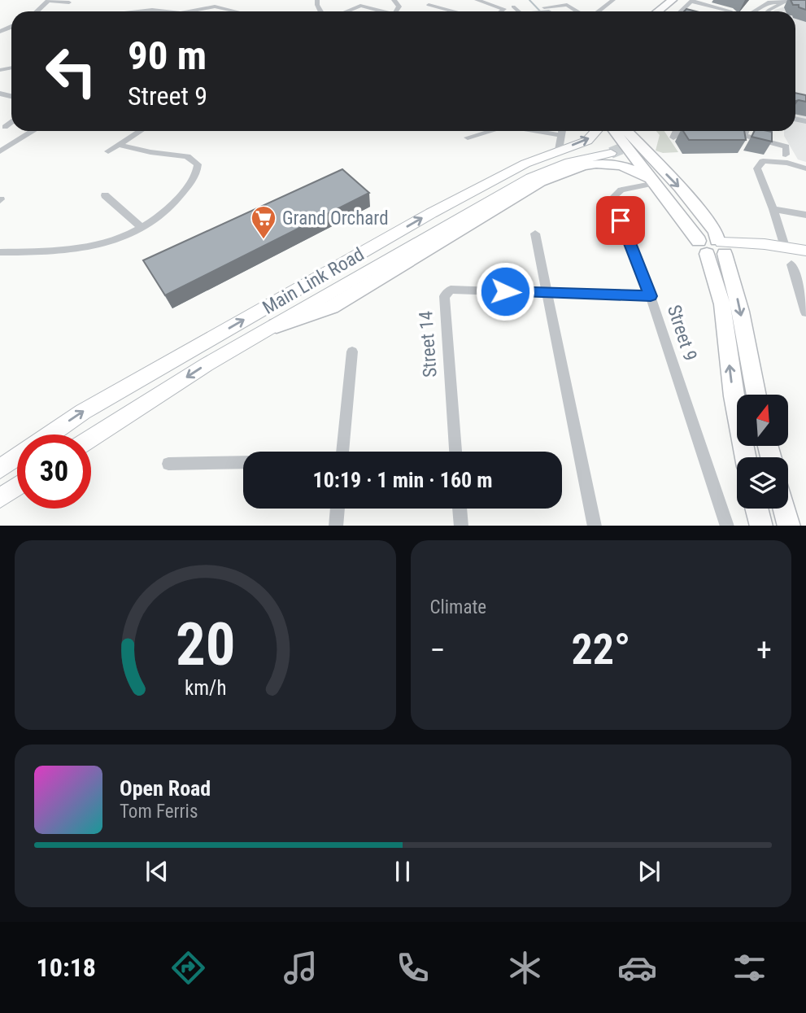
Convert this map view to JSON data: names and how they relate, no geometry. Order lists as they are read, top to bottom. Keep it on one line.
{"streets":{"street":["Main Link Road","Street 9","Street 14"]},"crossings":[["Street 9","Street 14"]],"places":{"supermarket":["Grand Orchard"]},"north":"top","page":{"turn":["90 m","Street 9"],"limit":"30","trip":"10:19 · 1 min · 160 m","tile":"Climate","heat":["−","22°","+"],"song":["Open Road","Tom Ferris"],"tabs":"10:18","gauge":["20","km/h"]}}
